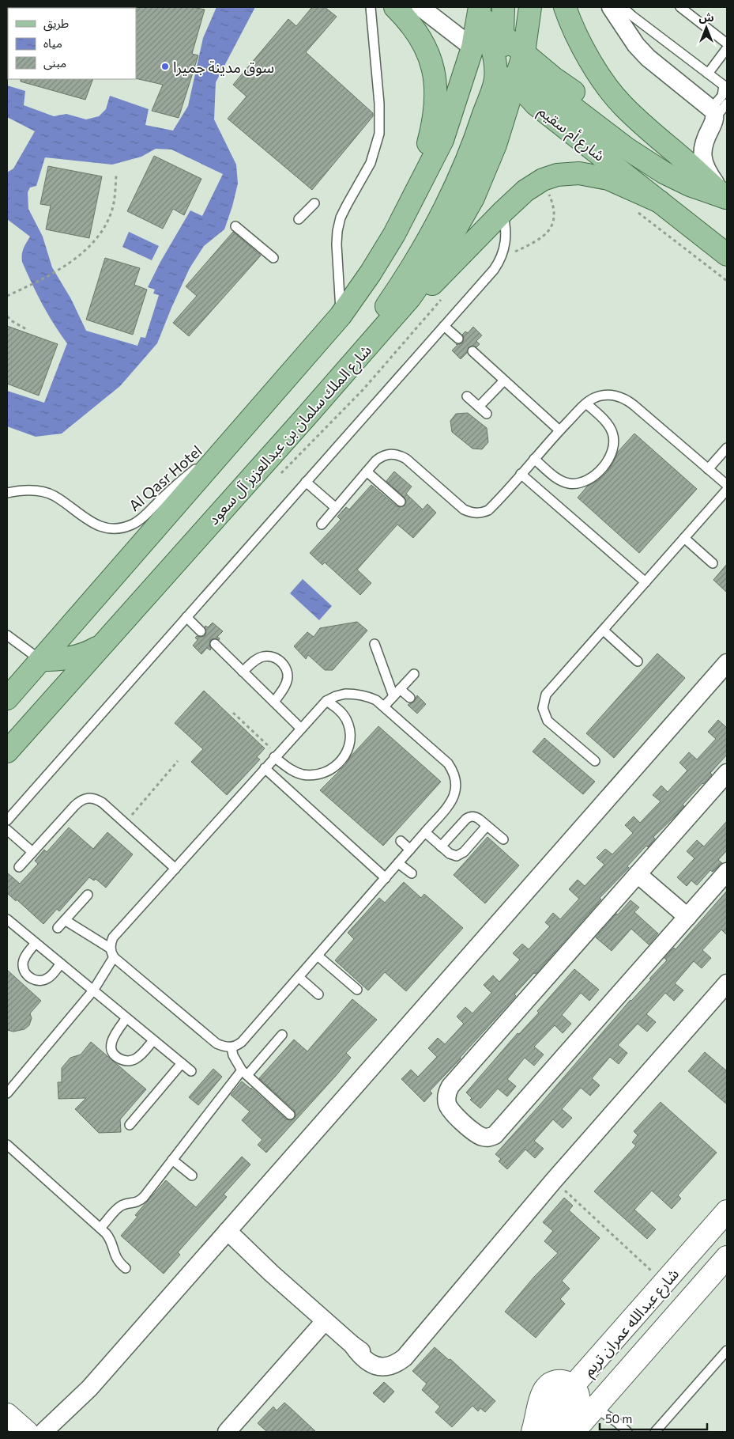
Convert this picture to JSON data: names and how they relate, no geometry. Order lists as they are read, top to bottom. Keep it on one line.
{"streets":{"main road":["شارع أم سقيم","شارع الملك سلمان بن عبدالعزيز آل سعود"],"street":["شارع عبدالله عمران تريم"],"lane":["Al Qasr Hotel"]},"places":["سوق مدينة جميرا"],"legend":["طريق","مياه","مبنى"],"scale_bar":"50 m","north":"top"}
